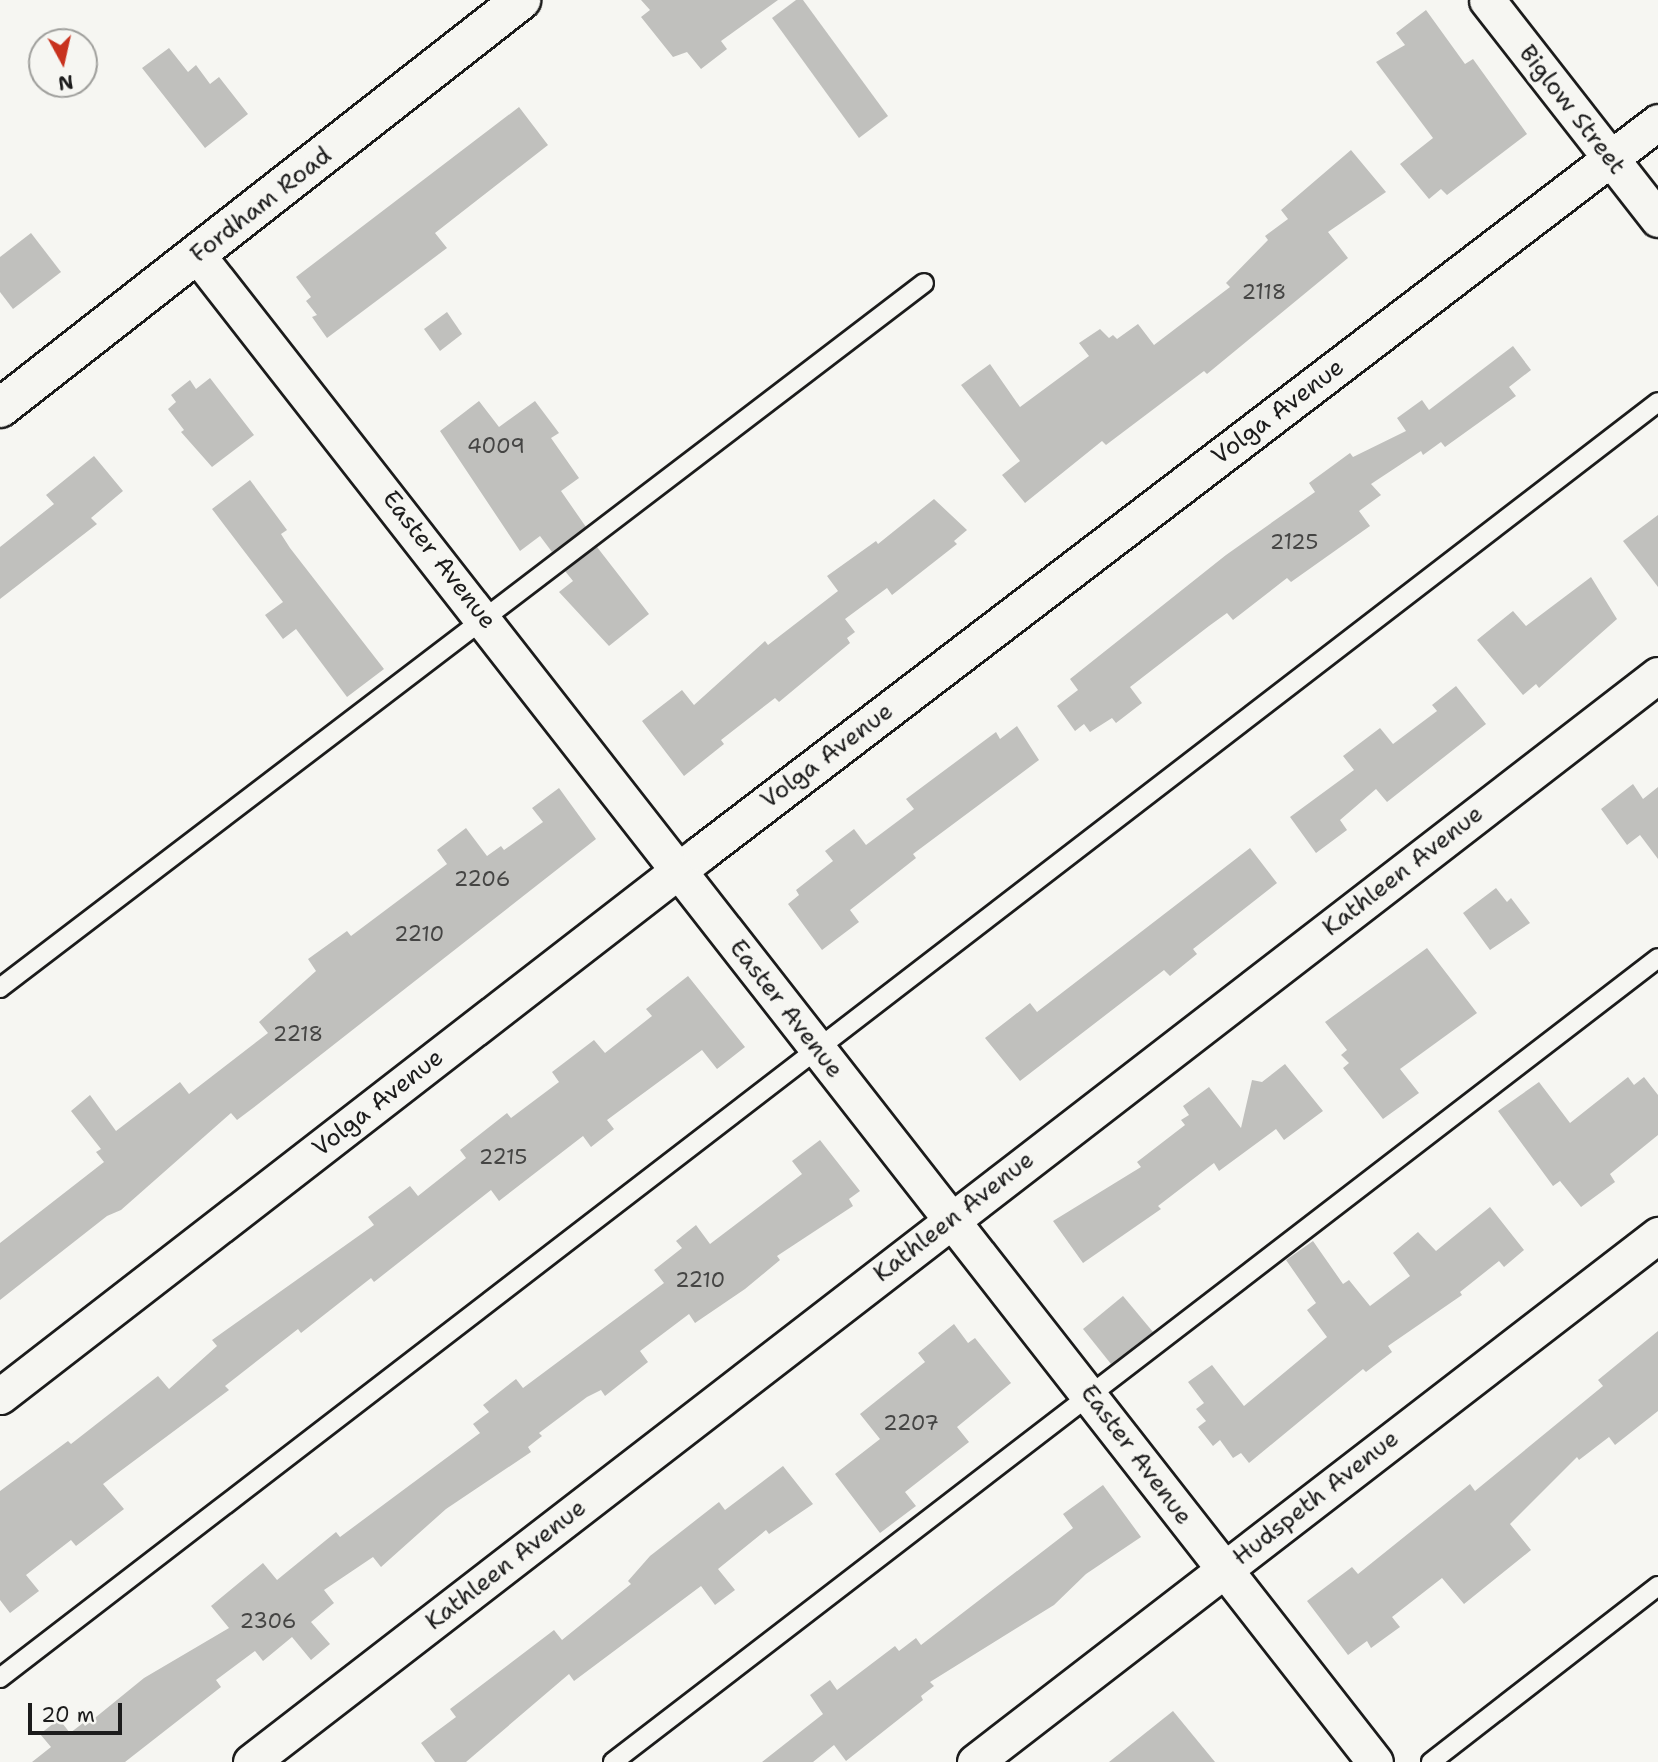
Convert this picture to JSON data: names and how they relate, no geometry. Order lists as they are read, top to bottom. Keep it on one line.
{"streets":{"street":["Biglow Street","Fordham Road","Volga Avenue","Easter Avenue","Kathleen Avenue","Hudspeth Avenue"]},"crossings":[["Biglow Street","Volga Avenue"],["Fordham Road","Easter Avenue"],["Volga Avenue","Easter Avenue"],["Easter Avenue","Kathleen Avenue"],["Easter Avenue","Hudspeth Avenue"]],"house_numbers":["2118","4009","2125","2206","2210","2218","2215","2210","2207","2306"],"scale_bar":"20 m","north":"bottom"}
